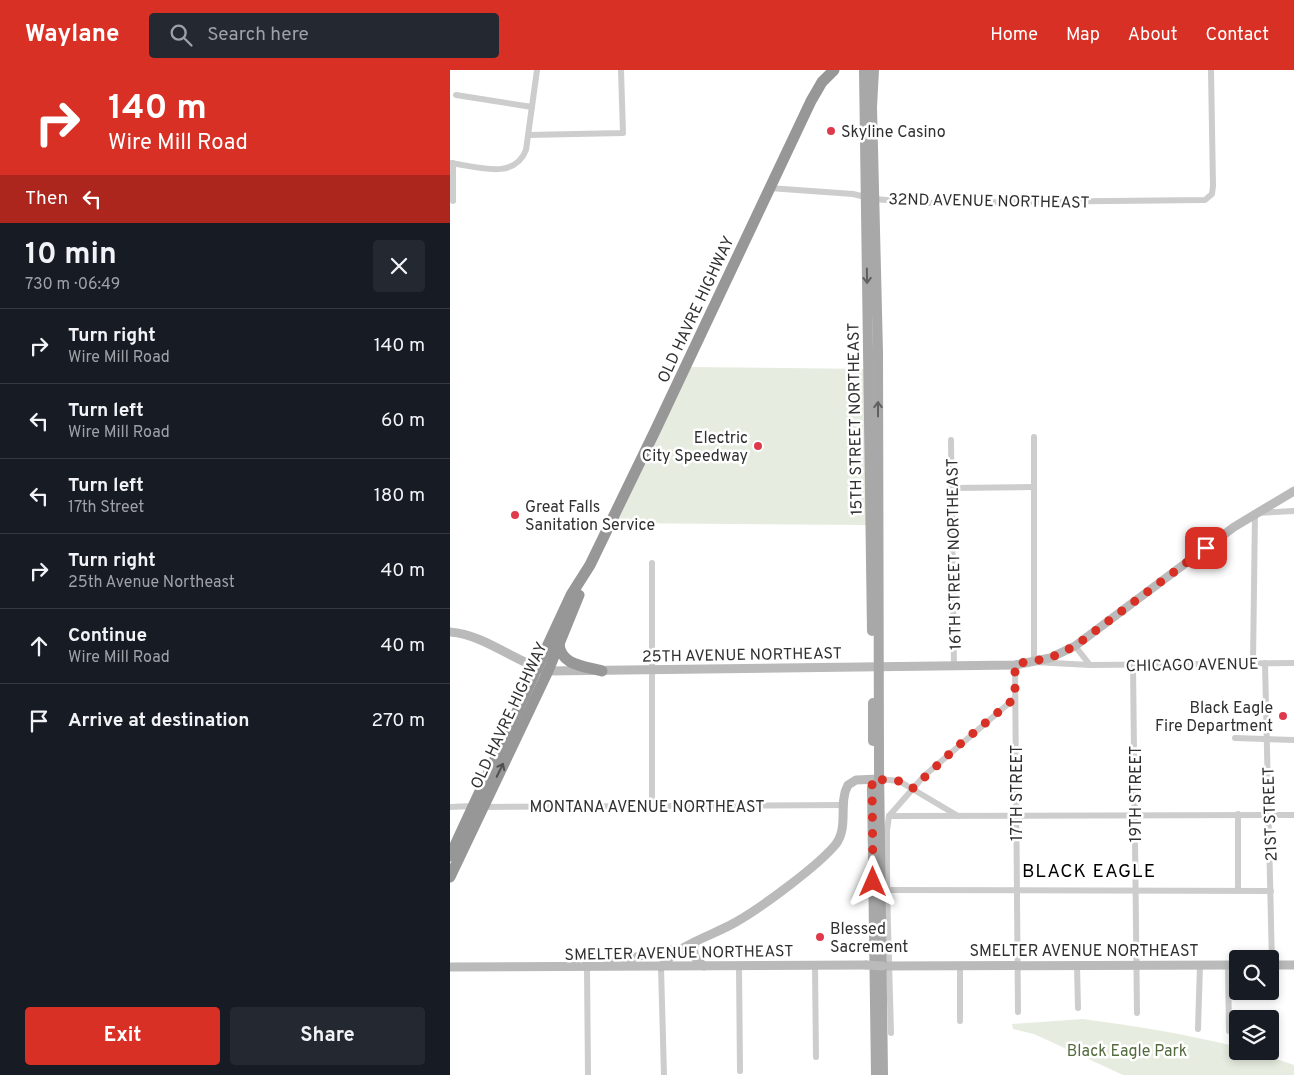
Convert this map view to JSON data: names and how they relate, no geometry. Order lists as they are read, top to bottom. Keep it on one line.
{"streets":{"highway":["OLD HAVRE HIGHWAY"],"main road":["15TH STREET NORTHEAST"],"street":["32ND AVENUE NORTHEAST","16TH STREET NORTHEAST","25TH AVENUE NORTHEAST","CHICAGO AVENUE","17TH STREET","19TH STREET","MONTANA AVENUE NORTHEAST","21ST STREET","SMELTER AVENUE NORTHEAST"]},"crossings":[["32ND AVENUE NORTHEAST","OLD HAVRE HIGHWAY"],["32ND AVENUE NORTHEAST","15TH STREET NORTHEAST"],["OLD HAVRE HIGHWAY","25TH AVENUE NORTHEAST"],["OLD HAVRE HIGHWAY","MONTANA AVENUE NORTHEAST"],["15TH STREET NORTHEAST","25TH AVENUE NORTHEAST"],["16TH STREET NORTHEAST","25TH AVENUE NORTHEAST"],["25TH AVENUE NORTHEAST","CHICAGO AVENUE"],["25TH AVENUE NORTHEAST","17TH STREET"],["CHICAGO AVENUE","19TH STREET"],["CHICAGO AVENUE","21ST STREET"],["17TH STREET","SMELTER AVENUE NORTHEAST"],["19TH STREET","SMELTER AVENUE NORTHEAST"]],"districts":["BLACK EAGLE"],"parks":["Black Eagle Park"],"places":["Skyline Casino","Electric City Speedway","Great Falls Sanitation Service","Black Eagle Fire Department","Blessed Sacrement"],"page":{"header":"Waylane","search":"Search here","nav":["Home","Map","About","Contact"],"turn":["140 m","Wire Mill Road"],"then":"Then","heading":["10 min","730 m · 06:49"],"list":[{"name":"Turn right","note":"Wire Mill Road","value":"140 m"},{"name":"Turn left","note":"Wire Mill Road","value":"60 m"},{"name":"Turn left","note":"17th Street","value":"180 m"},{"name":"Turn right","note":"25th Avenue Northeast","value":"40 m"},{"name":"Continue","note":"Wire Mill Road","value":"40 m"},{"name":"Arrive at destination","value":"270 m"}],"buttons":["Exit","Share"]}}
